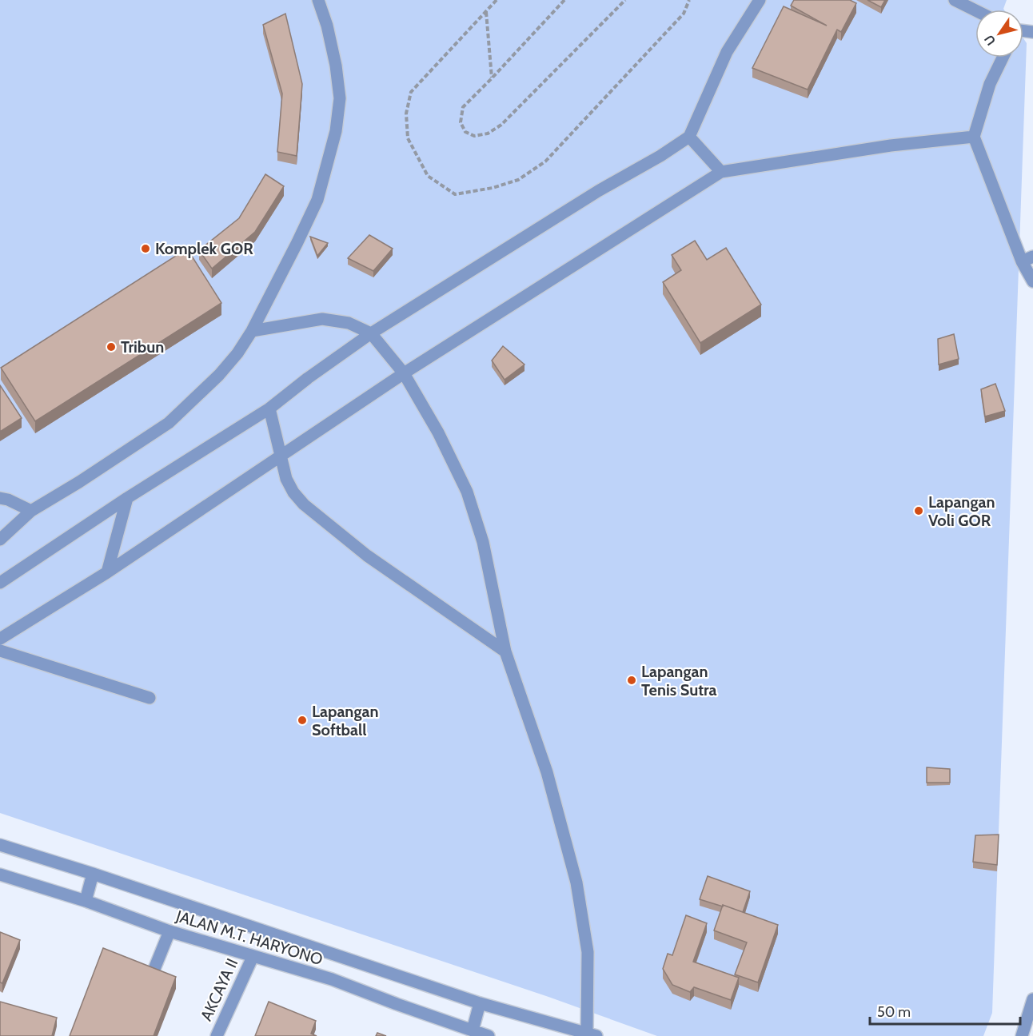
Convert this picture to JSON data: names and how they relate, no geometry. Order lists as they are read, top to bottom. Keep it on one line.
{"streets":{"street":["JALAN M.T. HARYONO","AKCAYA II"]},"crossings":[["JALAN M.T. HARYONO","AKCAYA II"]],"places":["Komplek GOR","Tribun","Lapangan Voli GOR","Lapangan Tenis Sutra","Lapangan Softball"],"scale_bar":"50 m","north":"bottom left"}
